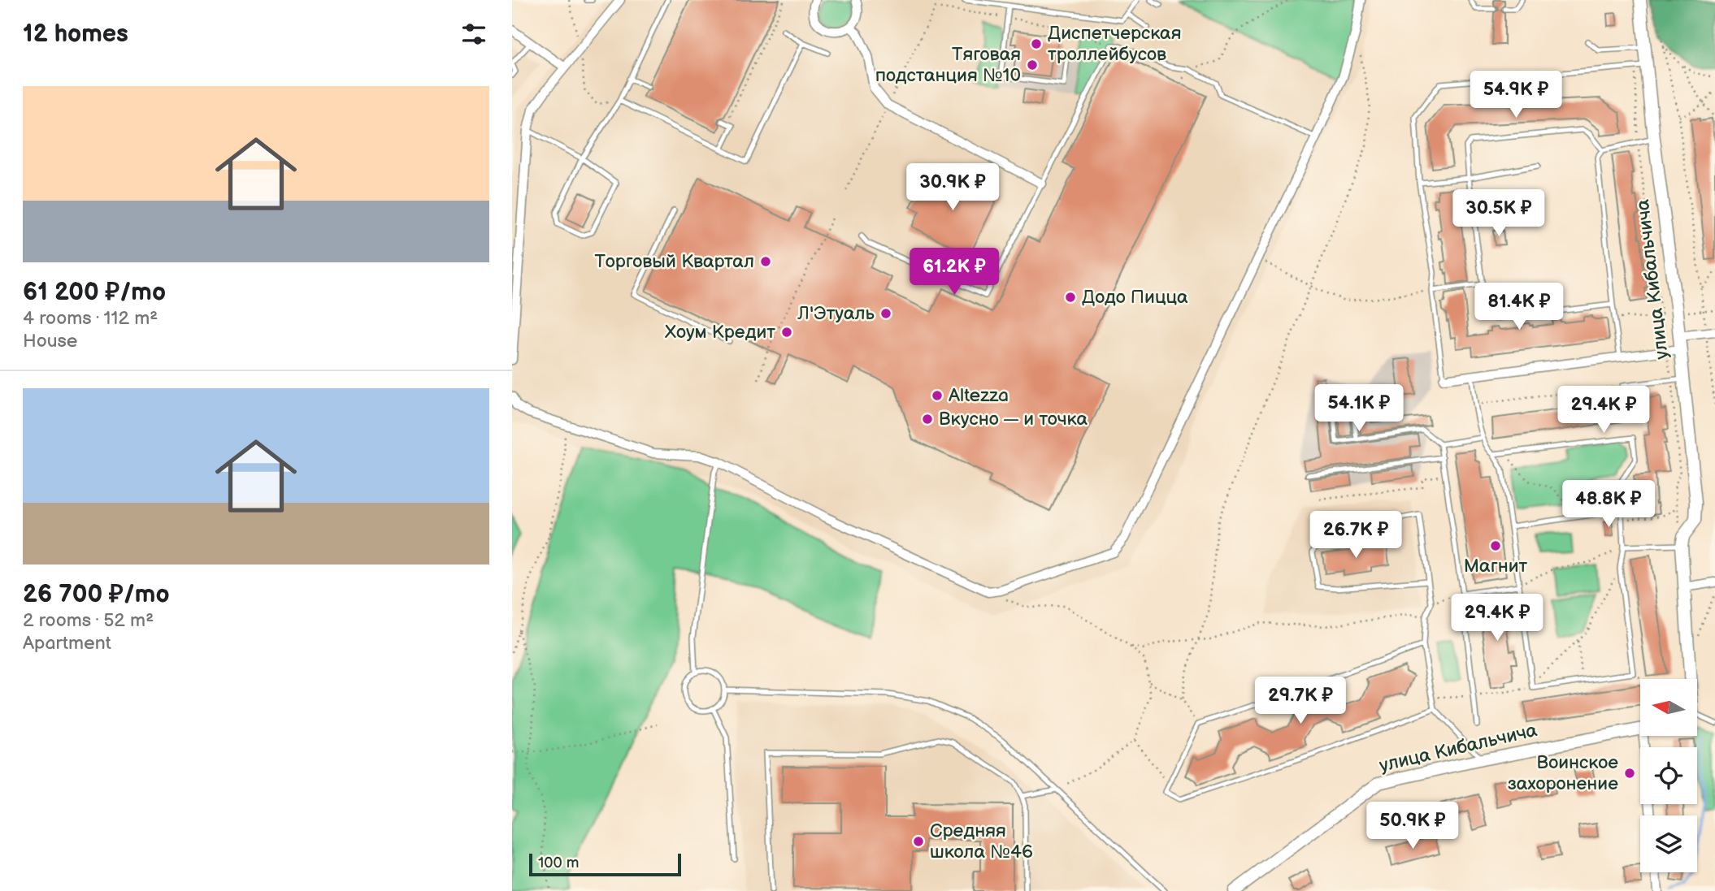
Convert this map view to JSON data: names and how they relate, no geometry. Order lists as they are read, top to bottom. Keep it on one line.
{"streets":{"street":["улица Кибальчича"]},"places":["Диспетчерская троллейбусов","Тяговая подстанция №10","Торговый Квартал","Додо Пицца","Л'Этуаль","Хоум Кредит","Altezza","Вкусно — и точка","Магнит","Воинское захоронение","Средняя школа №46"],"scale_bar":"100 m","north":"left","page":{"heading":"12 homes","list":[{"name":"61 200 ₽/mo","note":"4 rooms · 112 m² · House"},{"name":"26 700 ₽/mo","note":"2 rooms · 52 m² · Apartment"}],"price":["54.9K ₽","30.9K ₽","30.5K ₽","61.2K ₽","81.4K ₽","54.1K ₽","29.4K ₽","48.8K ₽","26.7K ₽","29.4K ₽","29.7K ₽","50.9K ₽"],"scale":"100 m"}}
